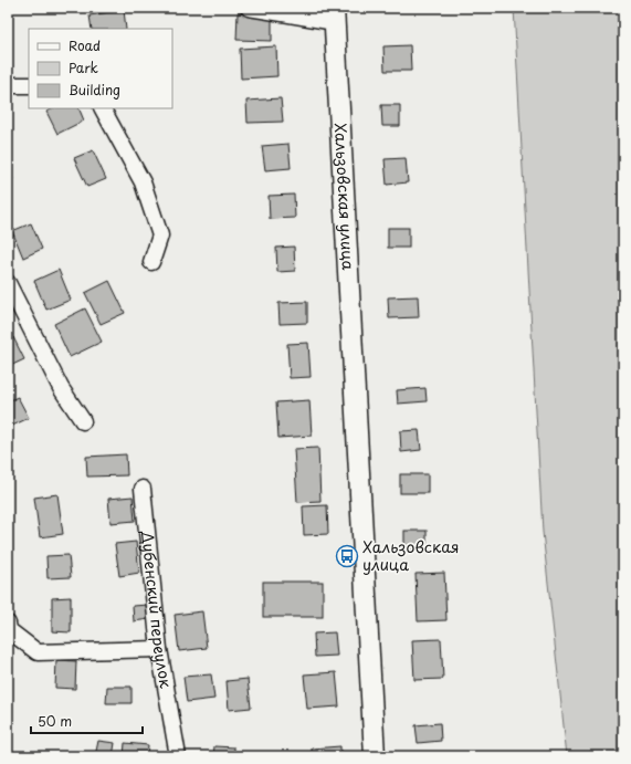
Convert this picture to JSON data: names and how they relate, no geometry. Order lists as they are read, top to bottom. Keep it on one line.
{"streets":{"main road":["Хальзовская улица"],"street":["Дубенский переулок"]},"places":{"bus stop":["Хальзовская улица"]},"legend":["Road","Park","Building"],"scale_bar":"50 m"}
